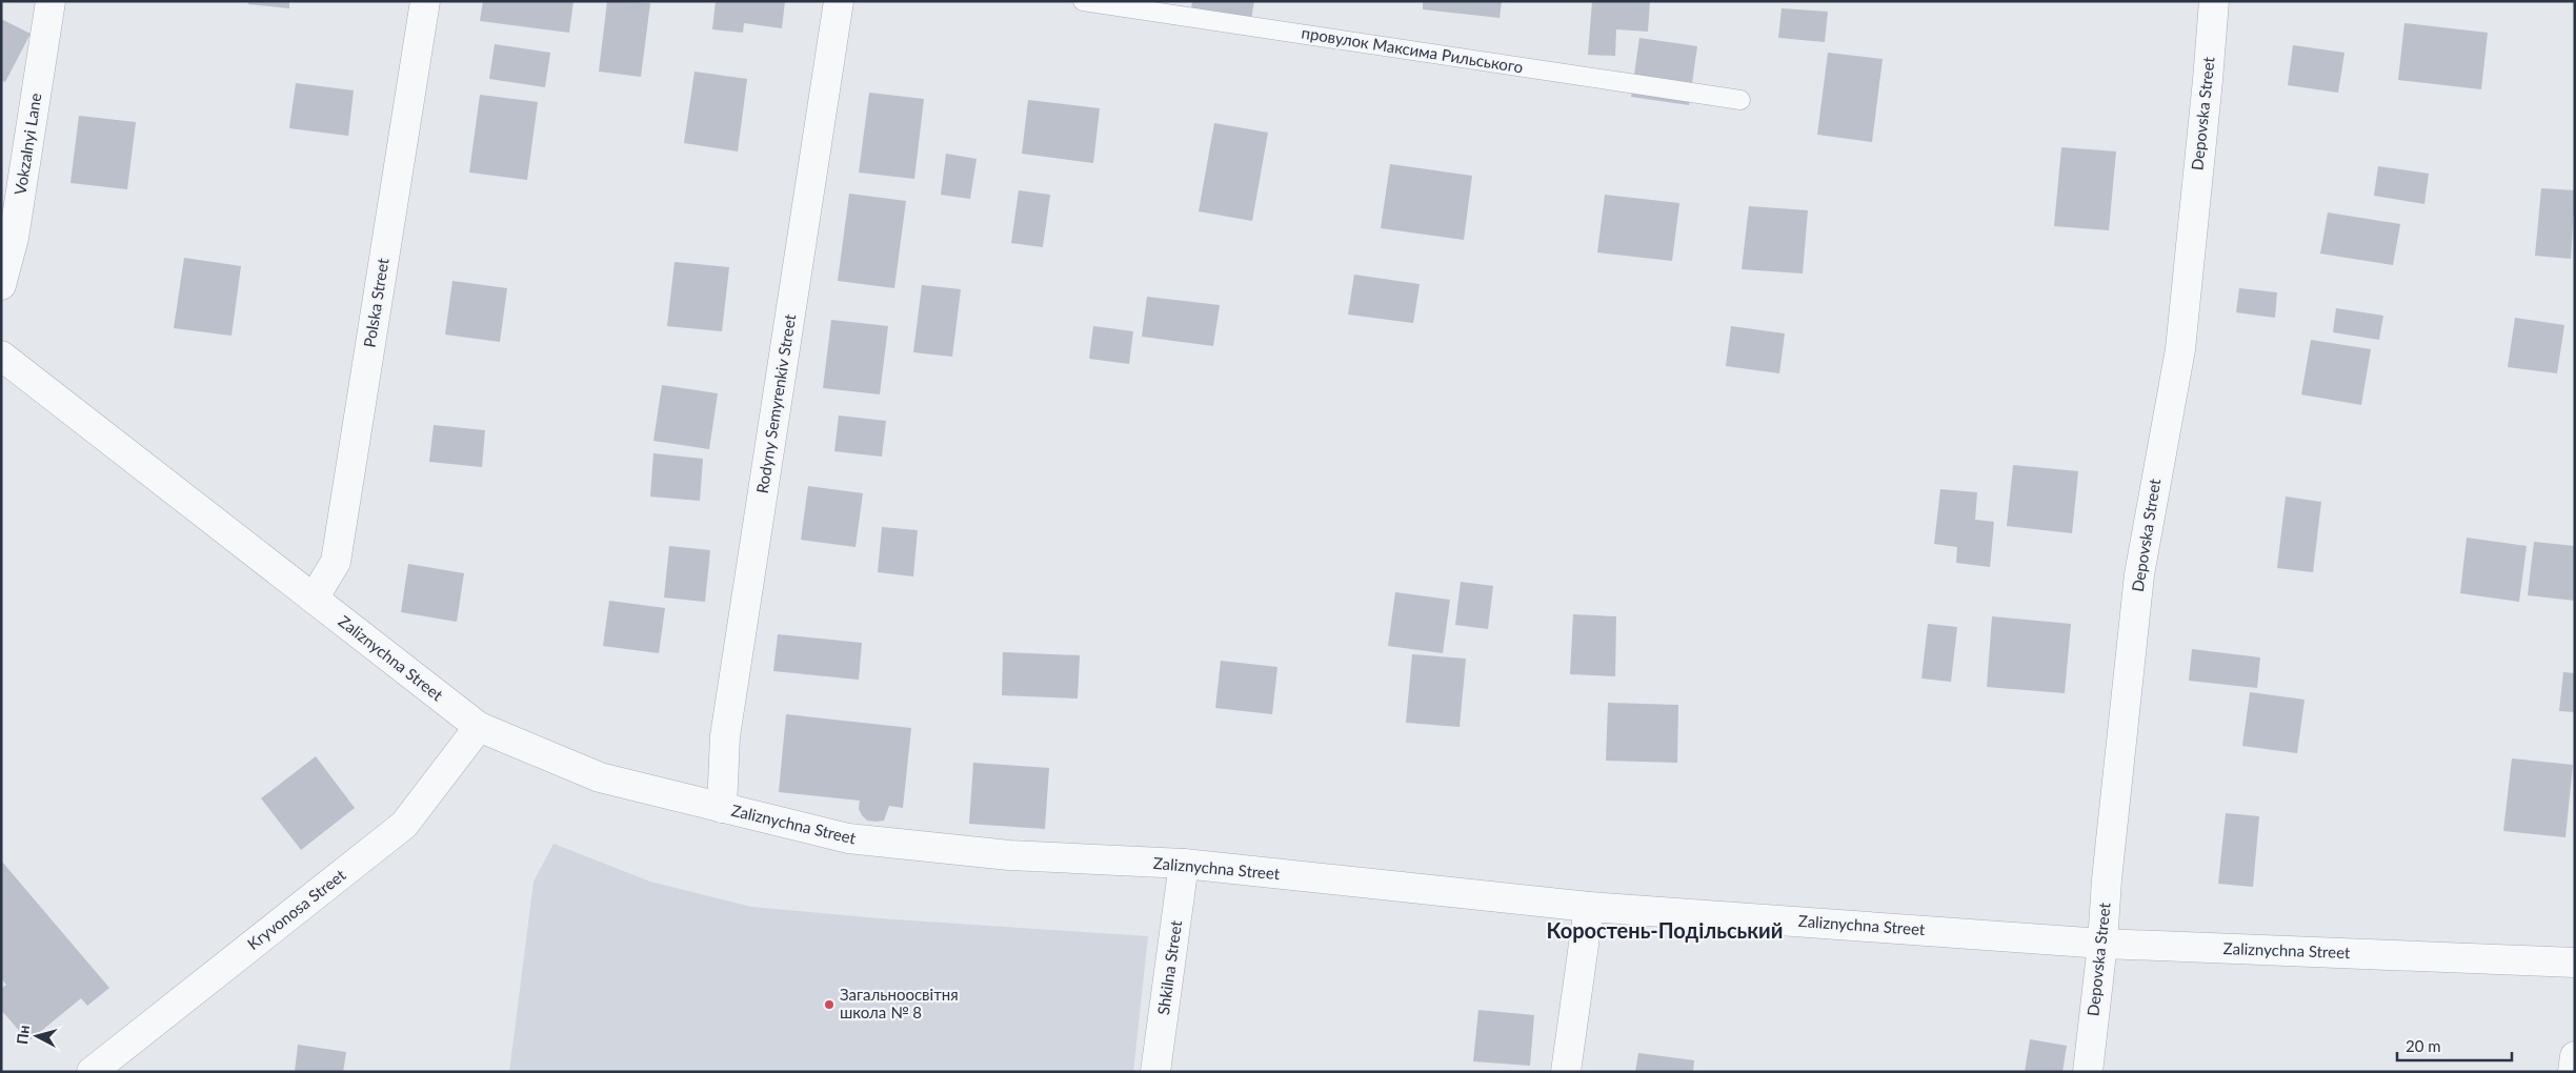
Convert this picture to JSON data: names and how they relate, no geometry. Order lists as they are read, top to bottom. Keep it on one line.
{"streets":{"street":["Depovska Street","Vokzalnyi Lane","Polska Street","Rodyny Semyrenkiv Street","Zaliznychna Street","Kryvonosa Street","Shkilna Street"],"lane":["провулок Максима Рильського"]},"crossings":[["Depovska Street","Zaliznychna Street"],["Polska Street","Zaliznychna Street"],["Rodyny Semyrenkiv Street","Zaliznychna Street"],["Zaliznychna Street","Kryvonosa Street"],["Zaliznychna Street","Shkilna Street"]],"districts":["Коростень-Подільський"],"places":["Загальноосвітня школа № 8"],"scale_bar":"20 m","north":"left"}
